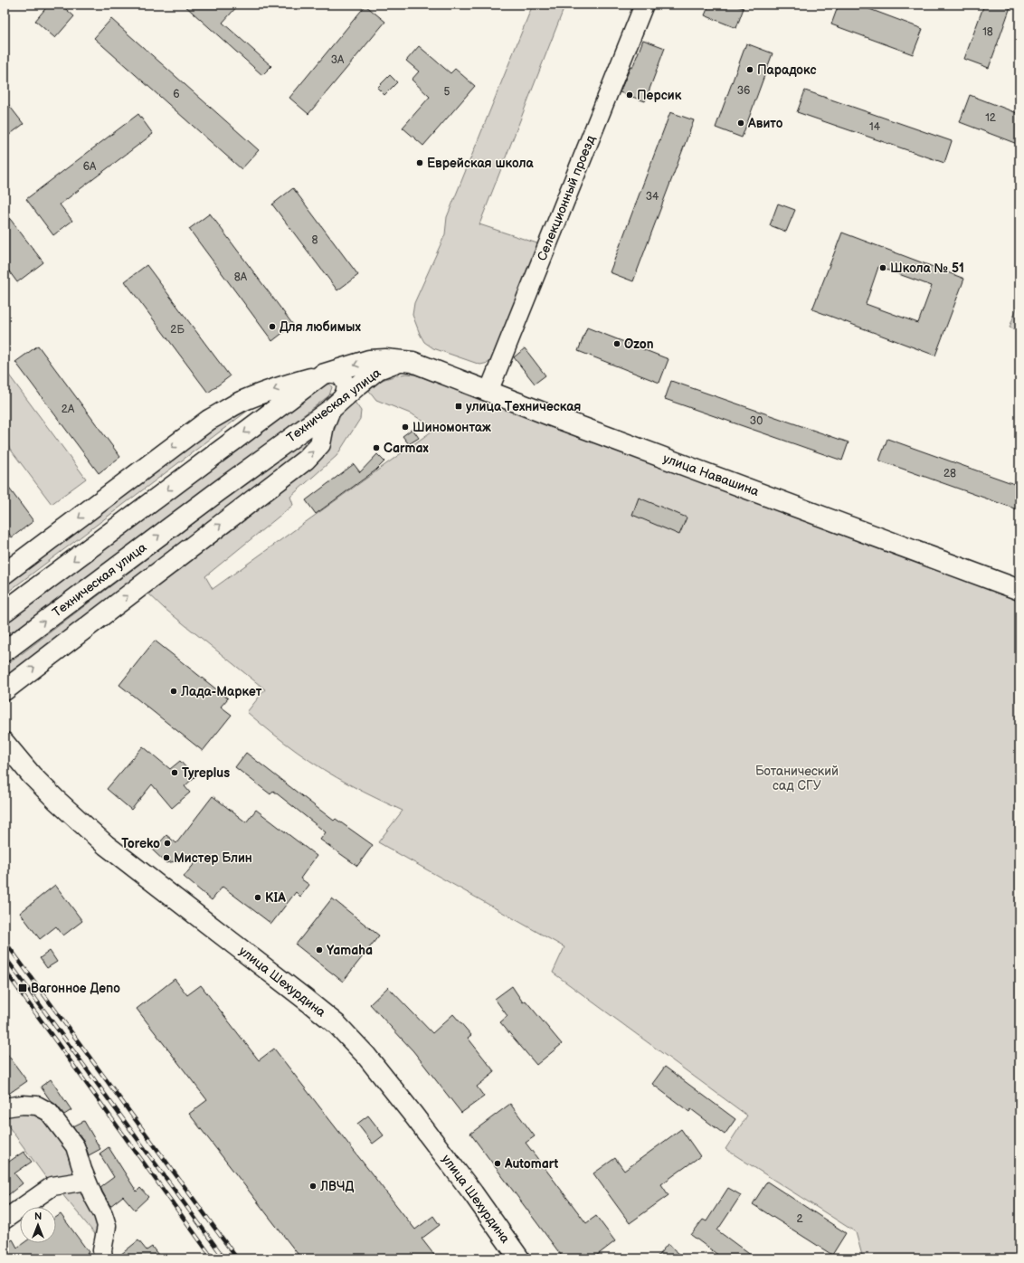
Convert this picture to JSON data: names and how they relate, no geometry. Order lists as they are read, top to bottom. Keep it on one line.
{"streets":{"main road":["Техническая улица","улица Навашина","улица Шехурдина"],"street":["Селекционный проезд"]},"crossings":[["Селекционный проезд","улица Навашина"],["Техническая улица","улица Навашина"]],"parks":["Ботанический сад СГУ"],"places":{"other":["Парадокс","Персик","Авито","Еврейская школа","Школа № 51","Для любимых","Ozon","Шиномонтаж","Carmax","Лада-Маркет","Tyreplus","Toreko","Мистер Блин","KIA","Yamaha","Automart","ЛВЧД"],"transit":["улица Техническая","Вагонное Депо"]},"house_numbers":["18","3А","36","5","6","12","14","6А","34","8","8А","2Б","2А","30","28","2"],"north":"top"}
